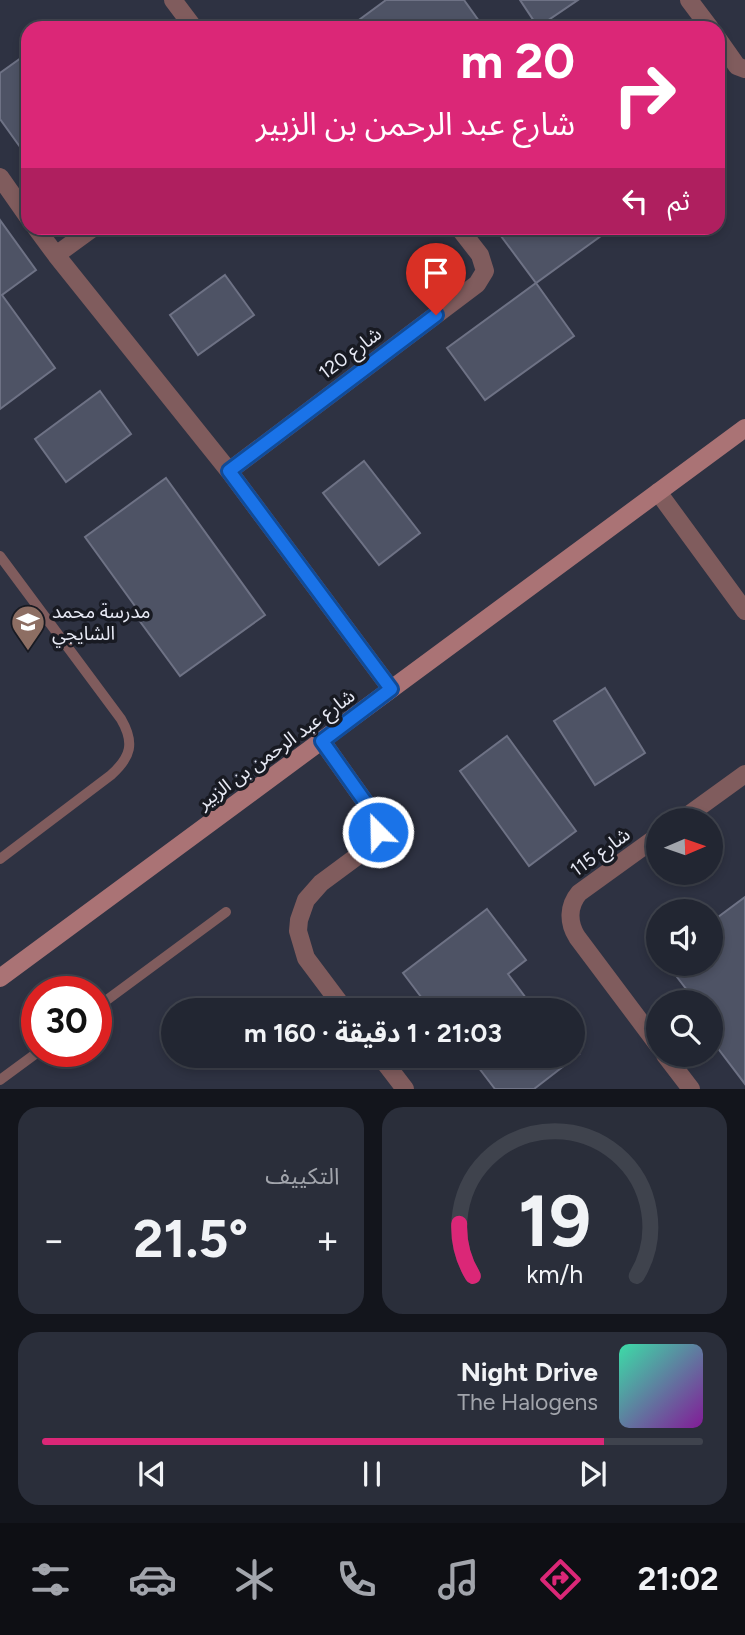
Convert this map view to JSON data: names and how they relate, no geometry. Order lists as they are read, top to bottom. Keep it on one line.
{"streets":{"street":["شارع 120","شارع عبد الرحمن بن الزبير","شارع 115"]},"places":{"school or university":["مدرسة محمد الشايجي"]},"north":"right","page":{"turn":["20 m","شارع عبد الرحمن بن الزبير"],"then":"ثم","limit":"30","trip":"21:03 · 1 دقيقة · 160 m","tile":"التكييف","heat":["−","21.5°","+"],"song":["Night Drive","The Halogens"],"tabs":"21:02","gauge":["19","km/h"]}}
